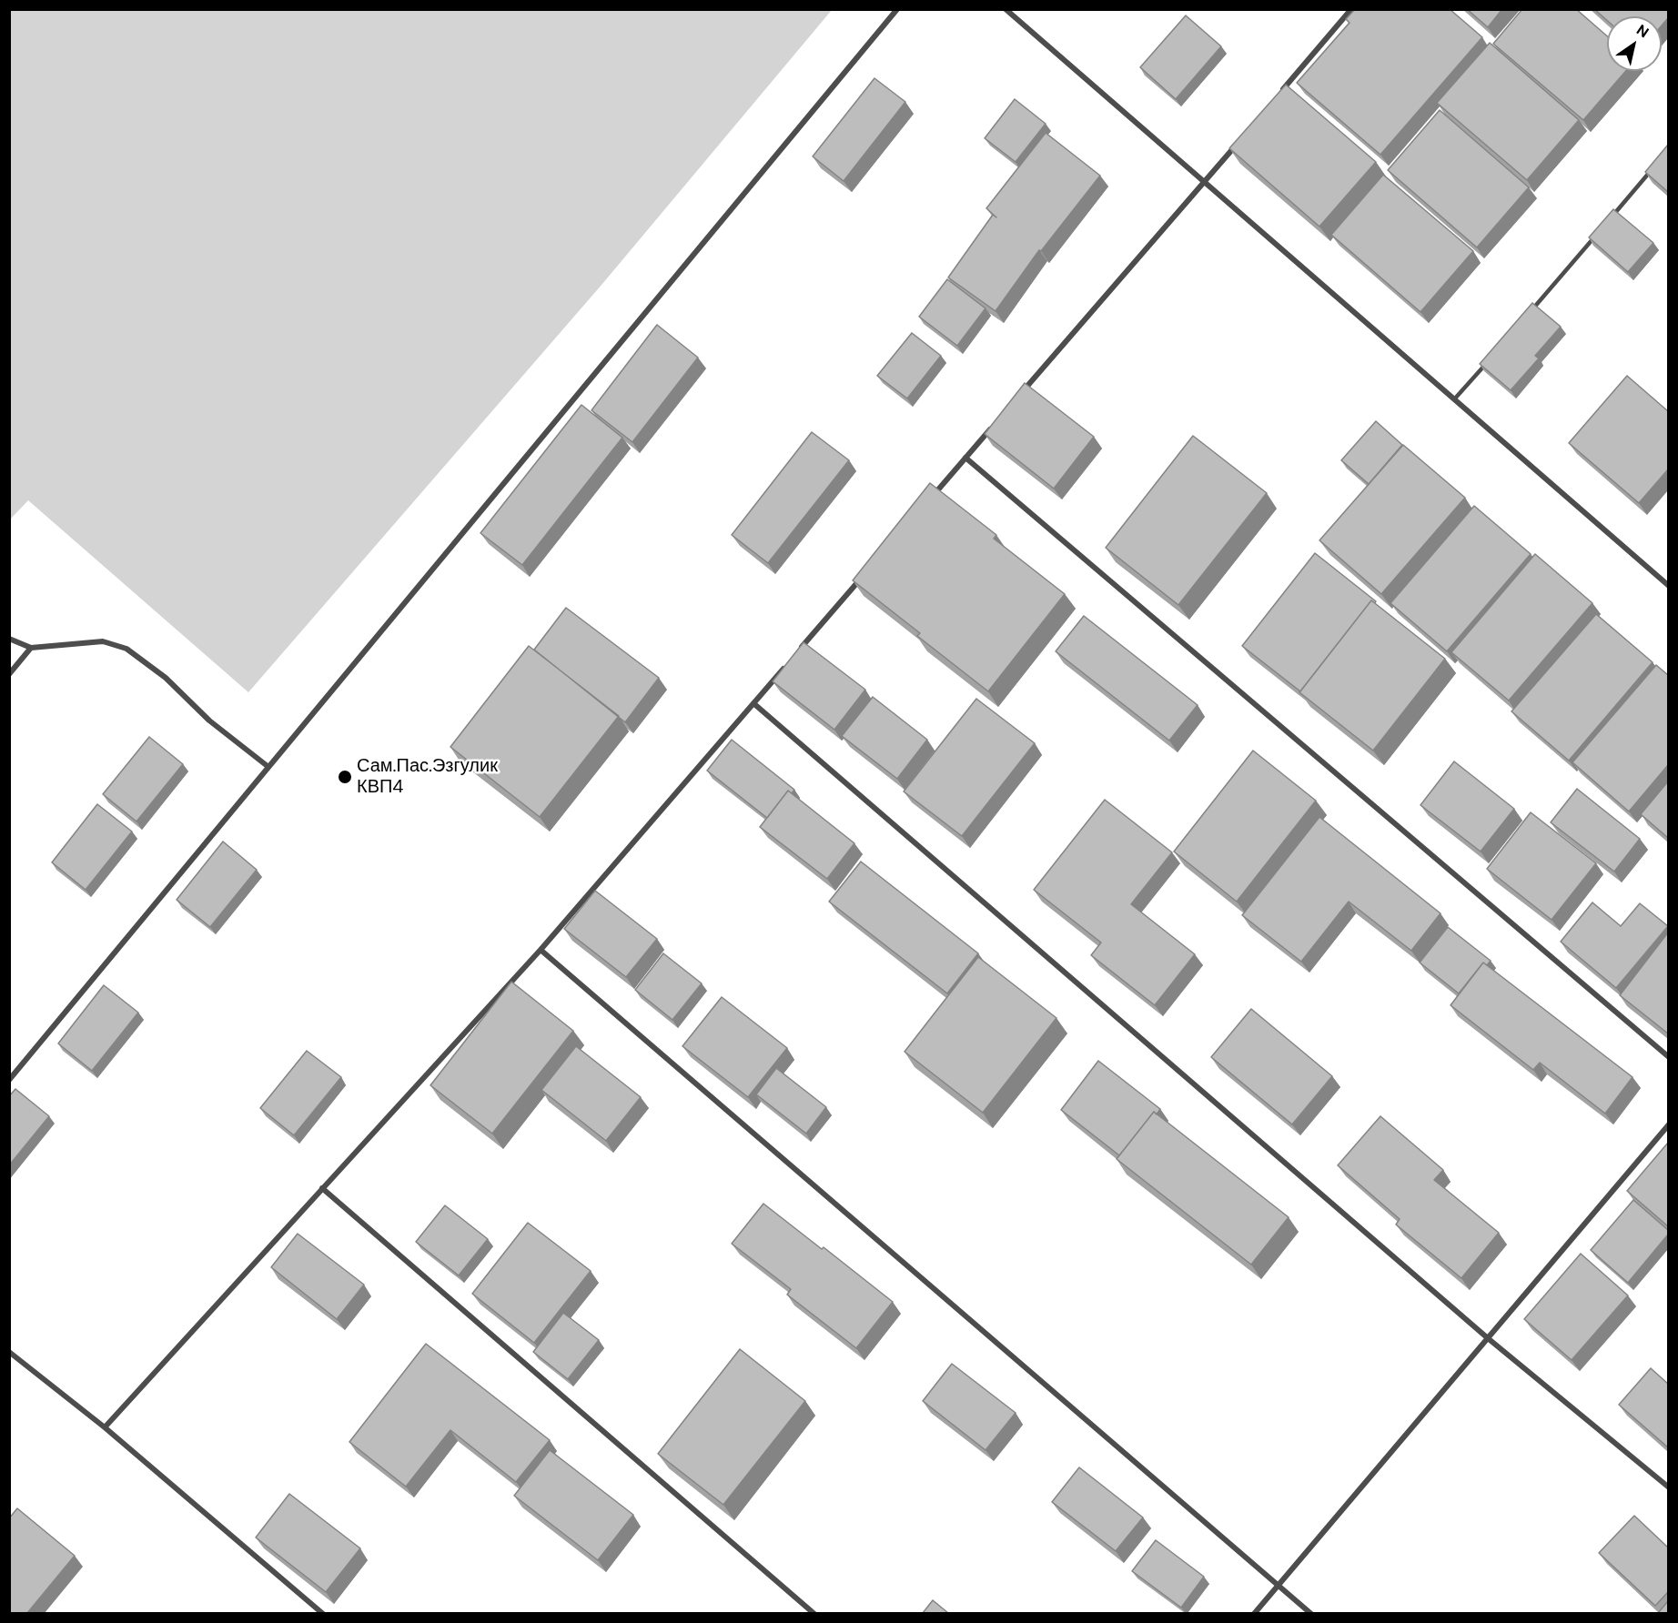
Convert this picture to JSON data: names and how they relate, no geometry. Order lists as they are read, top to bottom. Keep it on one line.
{"places":["Сам.Пас.Эзгулик КВП4"],"north":"top right"}
